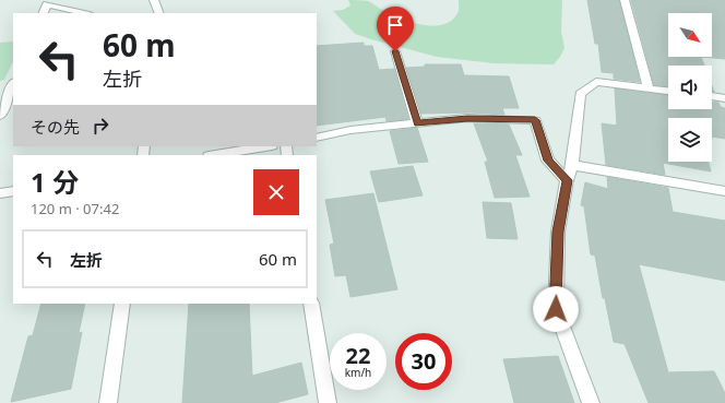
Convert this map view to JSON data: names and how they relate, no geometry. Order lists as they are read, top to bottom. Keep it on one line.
{"north":"bottom right","page":{"turn":["60 m","左折"],"then":"その先","heading":["1 分","120 m · 07:42"],"list":[{"name":"左折","value":"60 m"}],"speed":"22 km/h","limit":"30"}}
